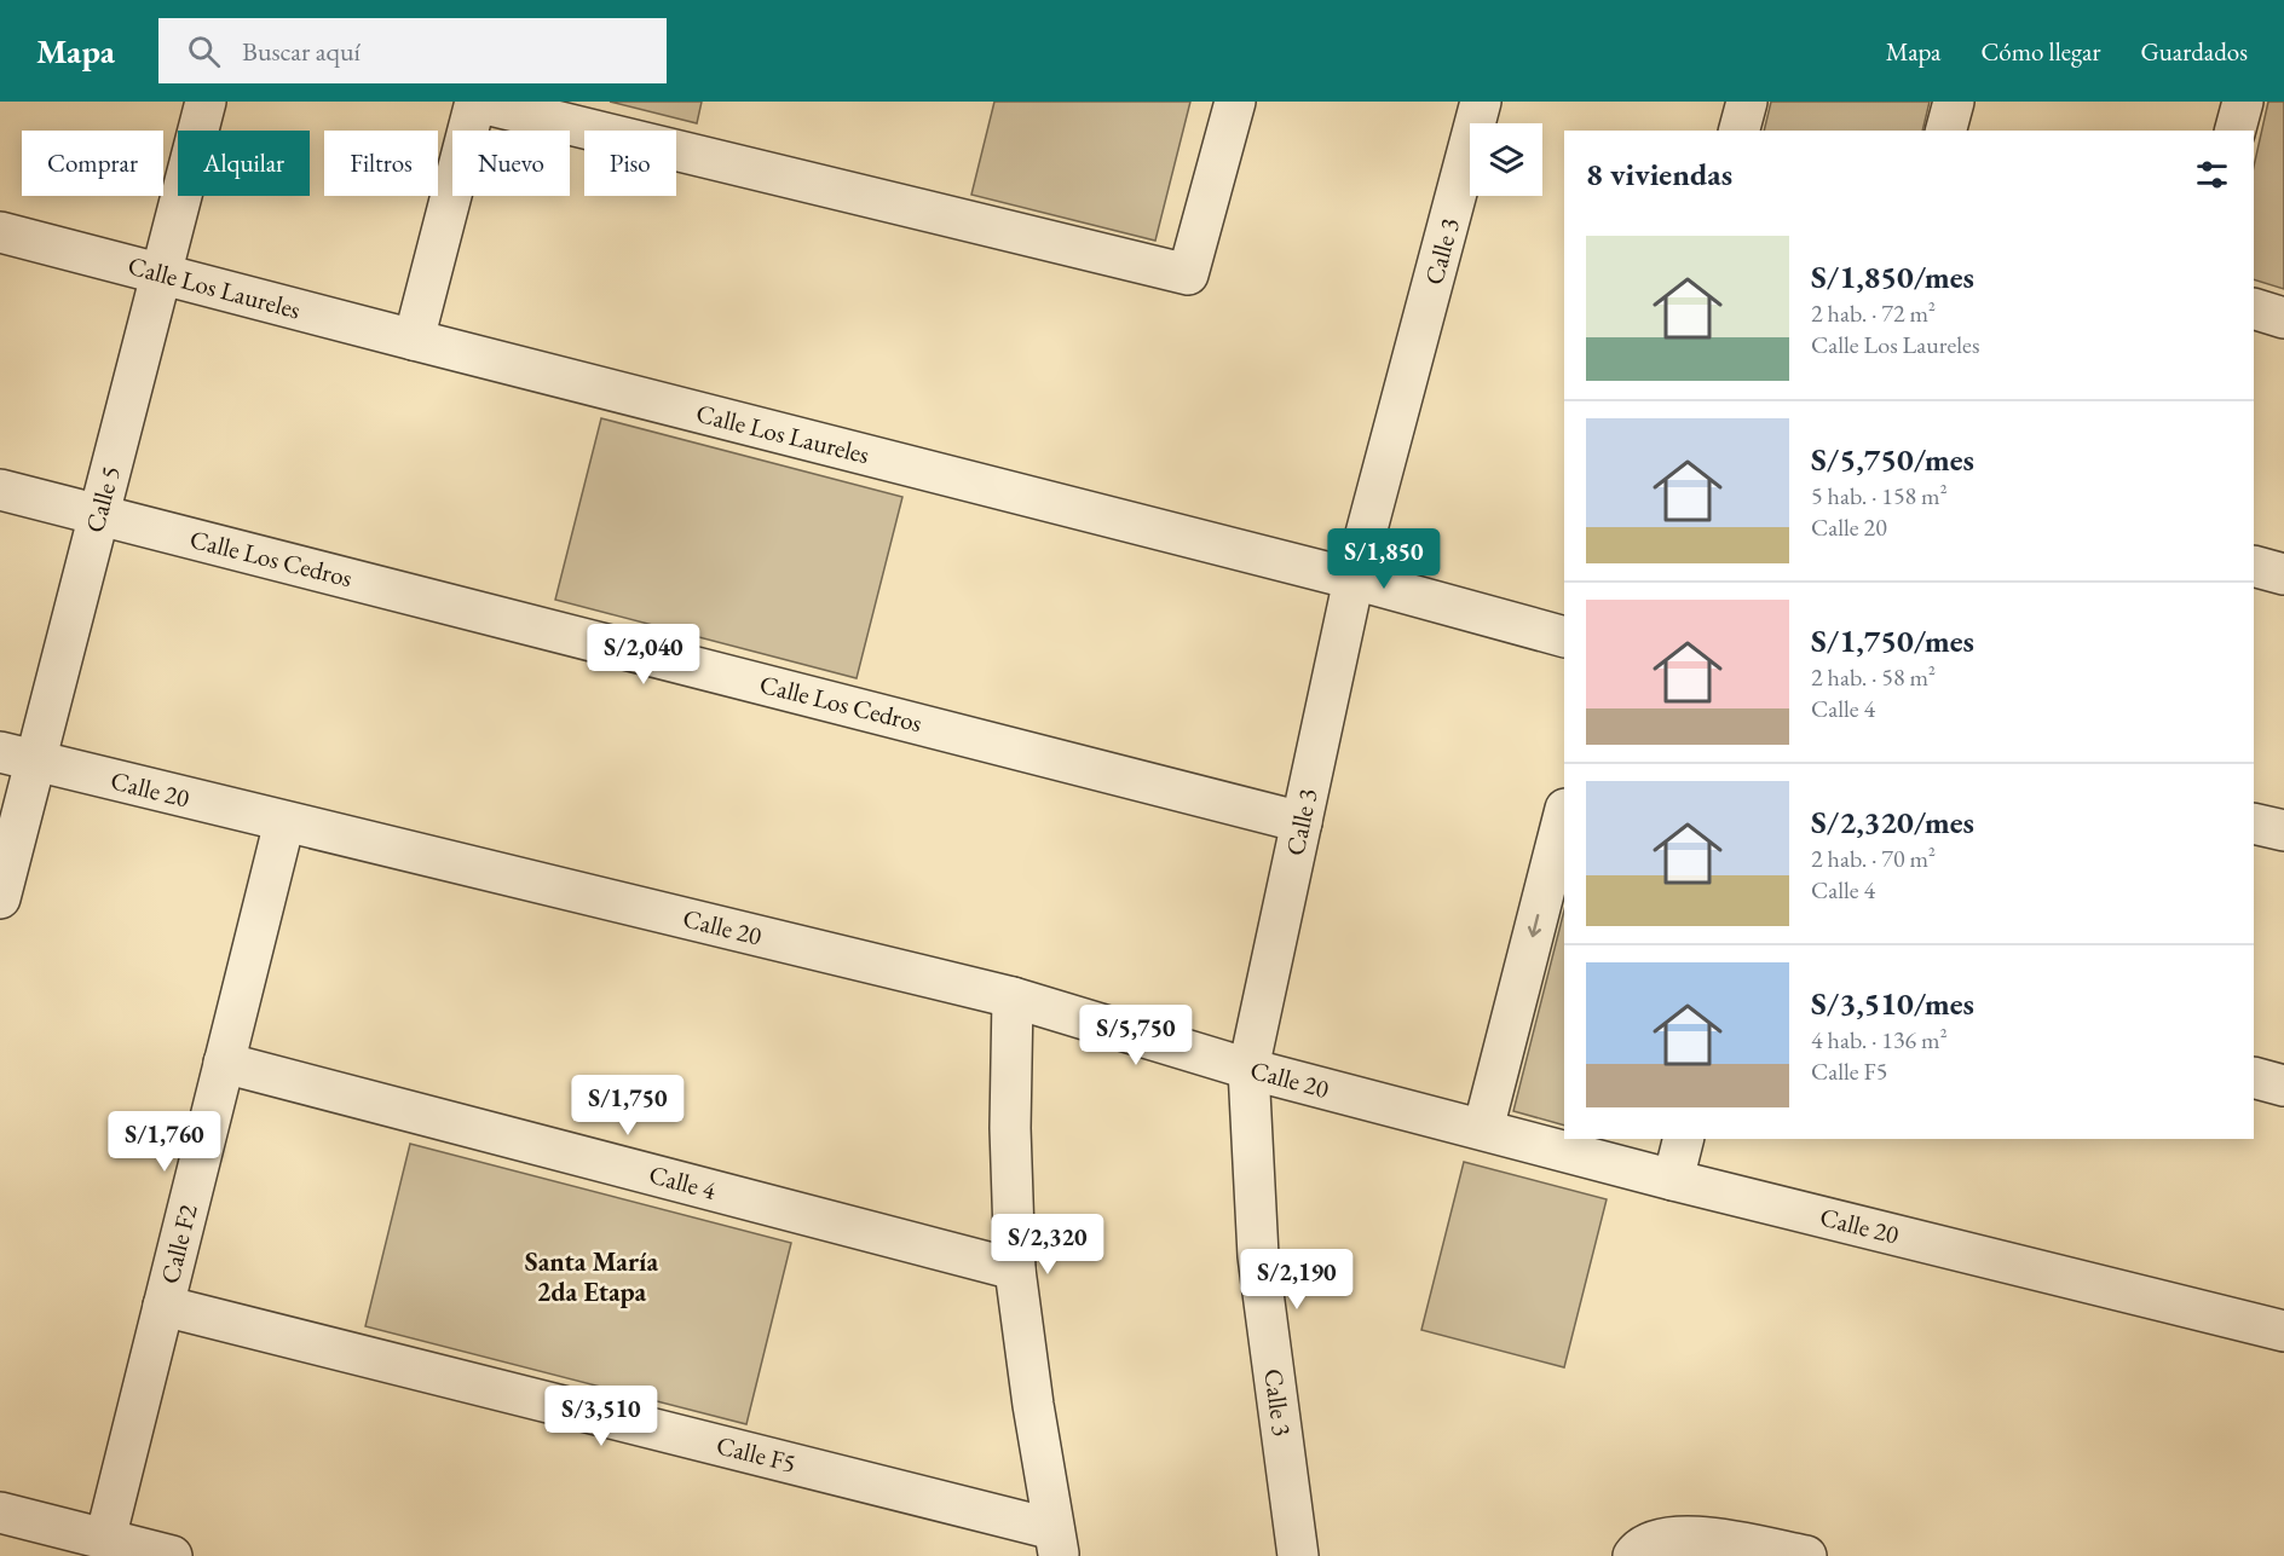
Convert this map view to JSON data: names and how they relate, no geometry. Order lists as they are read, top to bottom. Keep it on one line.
{"streets":{"street":["Calle 3","Calle Los Laureles","Calle 5","Calle Los Cedros","Calle 20","Calle 4","Calle F2","Calle F5"]},"crossings":[["Calle 3","Calle Los Laureles"],["Calle 3","Calle Los Cedros"],["Calle 3","Calle 20"],["Calle Los Laureles","Calle 5"],["Calle 5","Calle Los Cedros"],["Calle 5","Calle 20"],["Calle 20","Calle F2"],["Calle 4","Calle F2"],["Calle F2","Calle F5"]],"districts":["Santa María 2da Etapa"],"page":{"header":"Mapa","search":"Buscar aquí","nav":["Mapa","Cómo llegar","Guardados"],"chip":["Comprar","Alquilar","Filtros","Nuevo","Piso"],"heading":"8 viviendas","list":[{"name":"S/1,850/mes","note":"2 hab. · 72 m² · Calle Los Laureles"},{"name":"S/5,750/mes","note":"5 hab. · 158 m² · Calle 20"},{"name":"S/1,750/mes","note":"2 hab. · 58 m² · Calle 4"},{"name":"S/2,320/mes","note":"2 hab. · 70 m² · Calle 4"},{"name":"S/3,510/mes","note":"4 hab. · 136 m² · Calle F5"}],"price":["S/1,850","S/2,040","S/5,750","S/1,750","S/1,760","S/2,320","S/2,190","S/3,510"]}}
